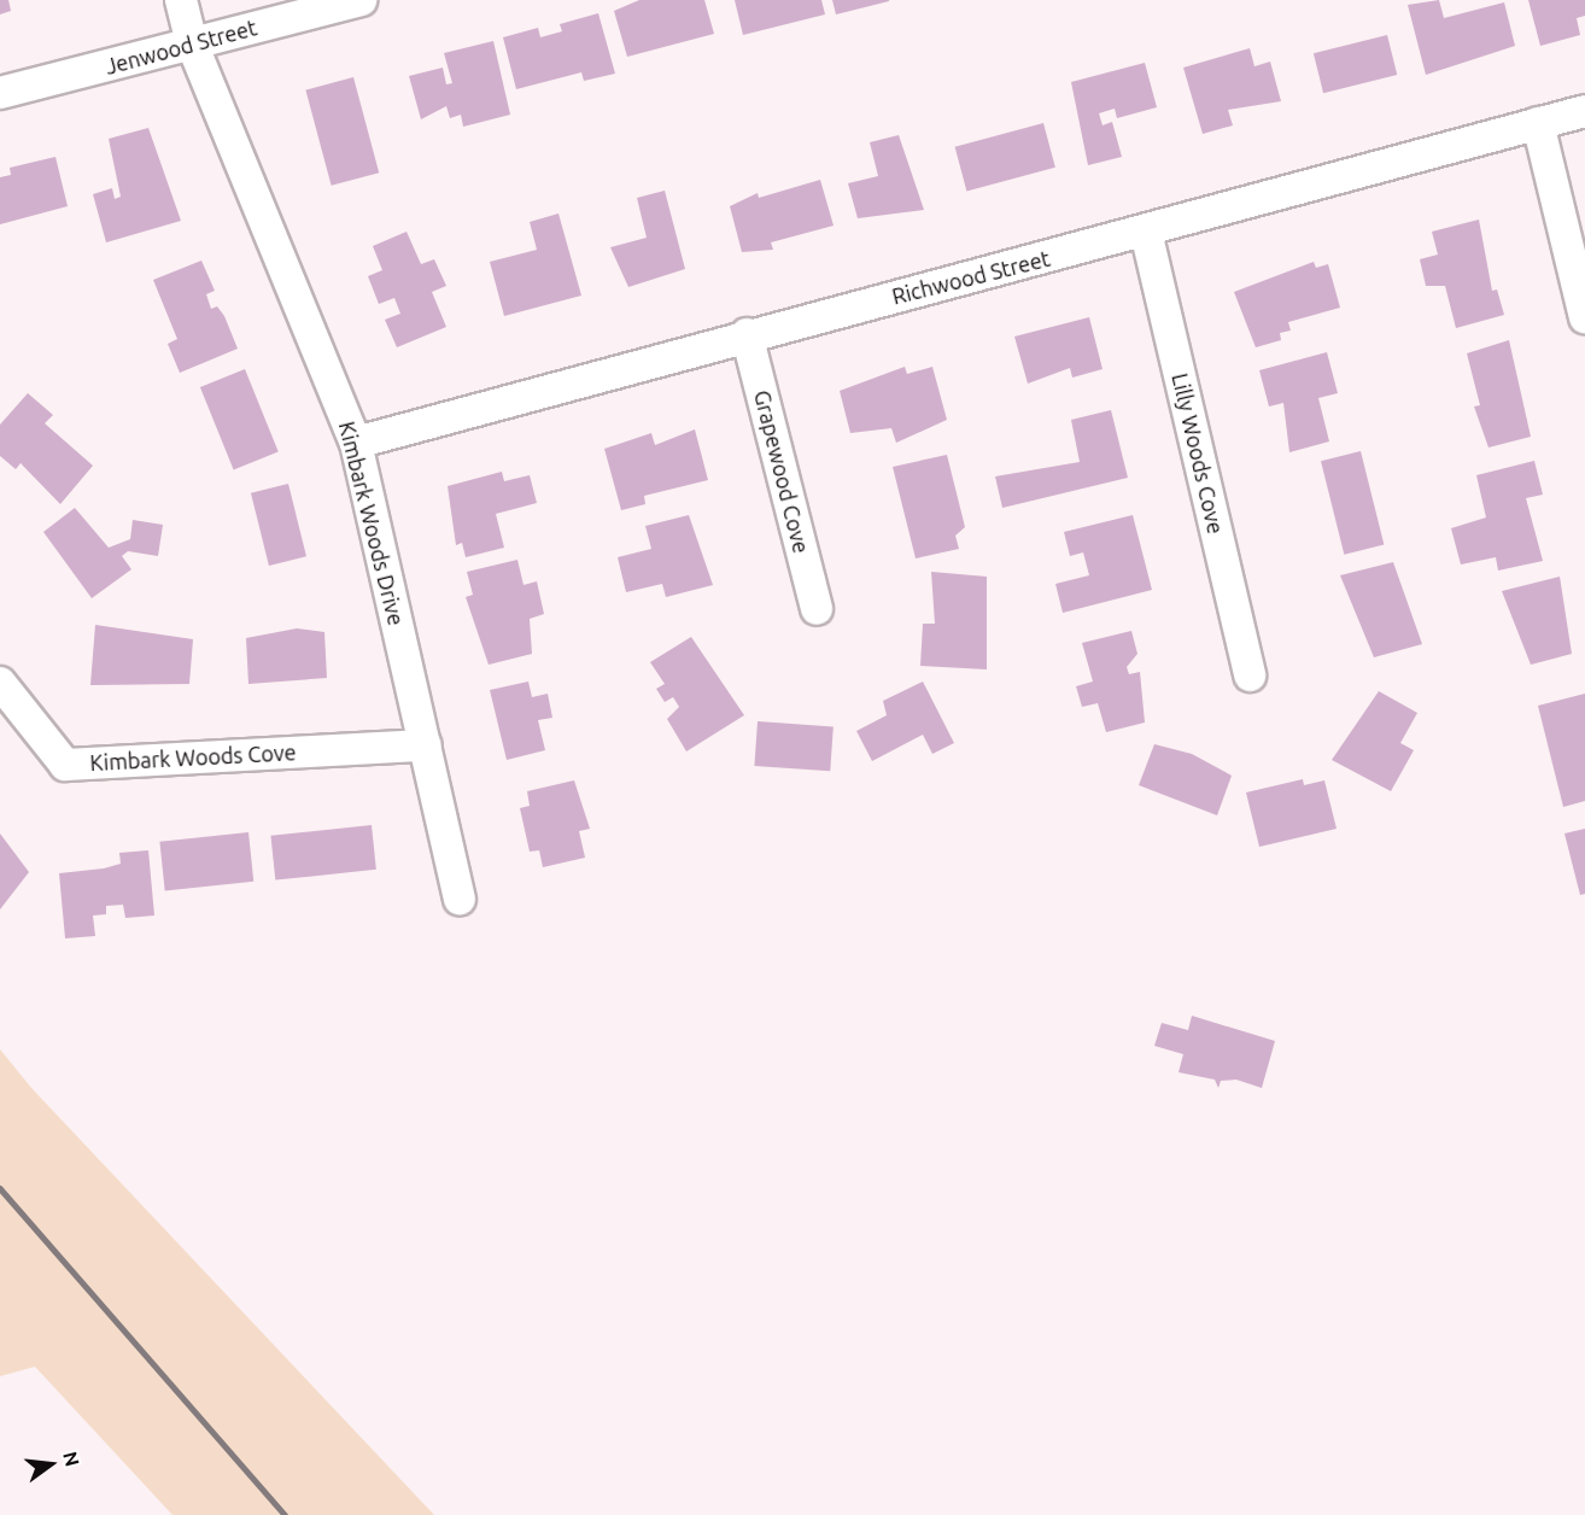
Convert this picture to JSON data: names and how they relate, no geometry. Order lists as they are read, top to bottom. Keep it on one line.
{"streets":{"street":["Jenwood Street","Richwood Street","Lilly Woods Cove","Grapewood Cove","Kimbark Woods Drive","Kimbark Woods Cove"]},"crossings":[["Jenwood Street","Kimbark Woods Drive"],["Richwood Street","Lilly Woods Cove"],["Richwood Street","Grapewood Cove"],["Richwood Street","Kimbark Woods Drive"],["Kimbark Woods Drive","Kimbark Woods Cove"]],"north":"right"}
